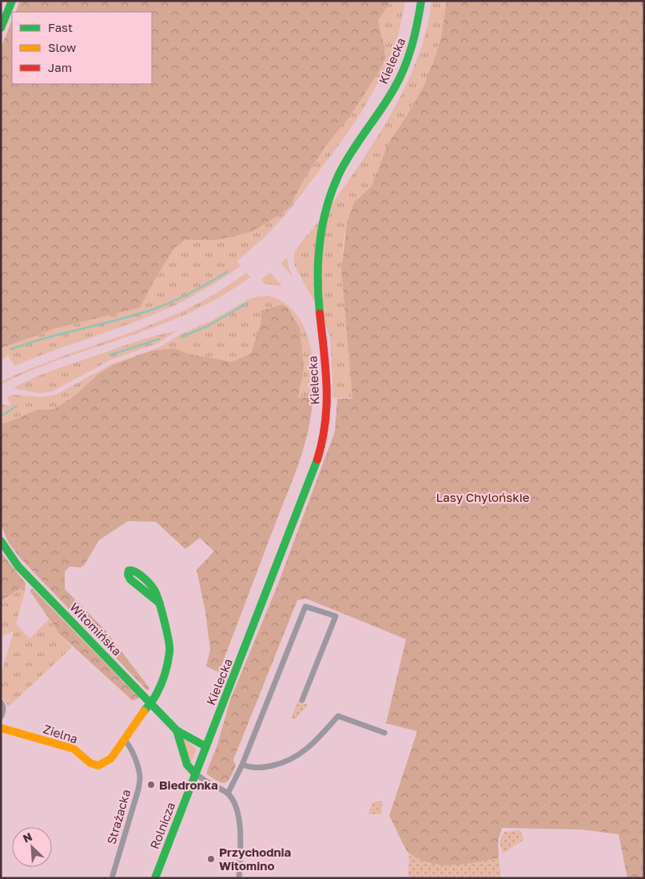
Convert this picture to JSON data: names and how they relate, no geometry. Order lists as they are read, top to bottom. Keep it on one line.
{"streets":{"main road":["Kielecka","Witomińska","Zielna","Rolnicza"],"street":["Strażacka"]},"crossings":[["Kielecka","Witomińska"],["Kielecka","Rolnicza"],["Witomińska","Zielna"],["Witomińska","Rolnicza"],["Zielna","Strażacka"]],"parks":["Lasy Chylońskie"],"places":["Biedronka","Przychodnia Witomino"],"legend":["Fast","Slow","Jam"],"north":"top left"}
